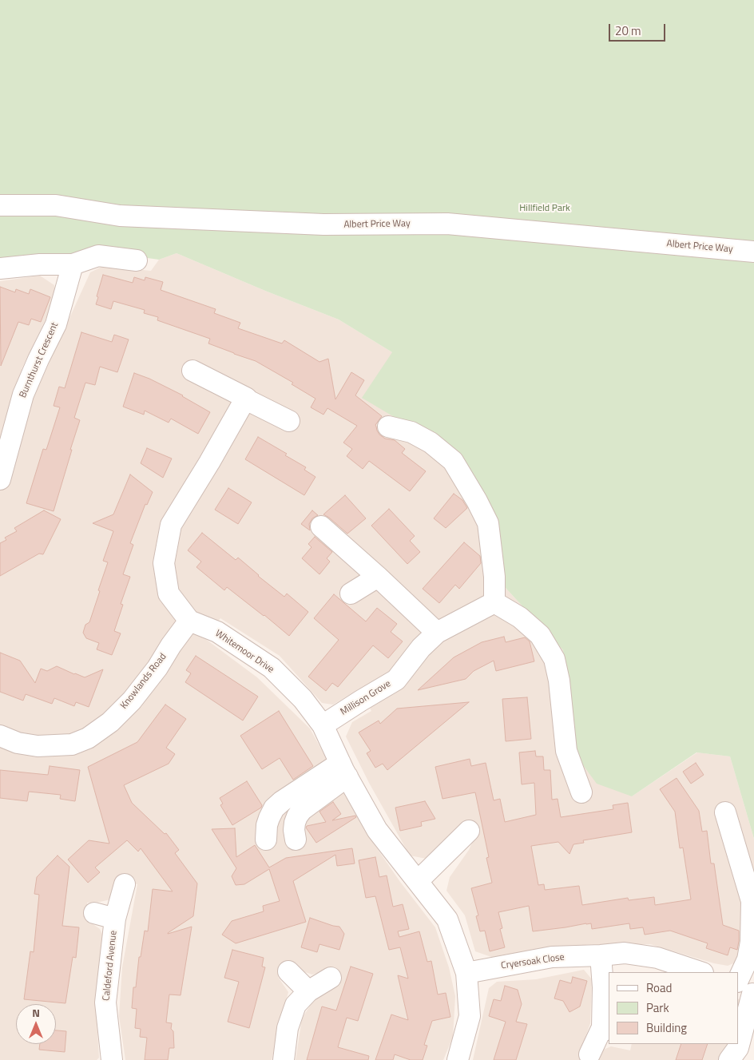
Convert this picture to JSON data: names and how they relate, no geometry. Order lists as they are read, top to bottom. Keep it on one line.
{"streets":{"street":["Albert Price Way","Burnthurst Crescent","Whitemoor Drive","Knowlands Road","Millison Grove","Cryersoak Close","Caldeford Avenue"]},"crossings":[["Whitemoor Drive","Knowlands Road"],["Whitemoor Drive","Millison Grove"],["Whitemoor Drive","Cryersoak Close"]],"parks":["Hillfield Park"],"legend":["Road","Park","Building"],"scale_bar":"20 m","north":"top"}
